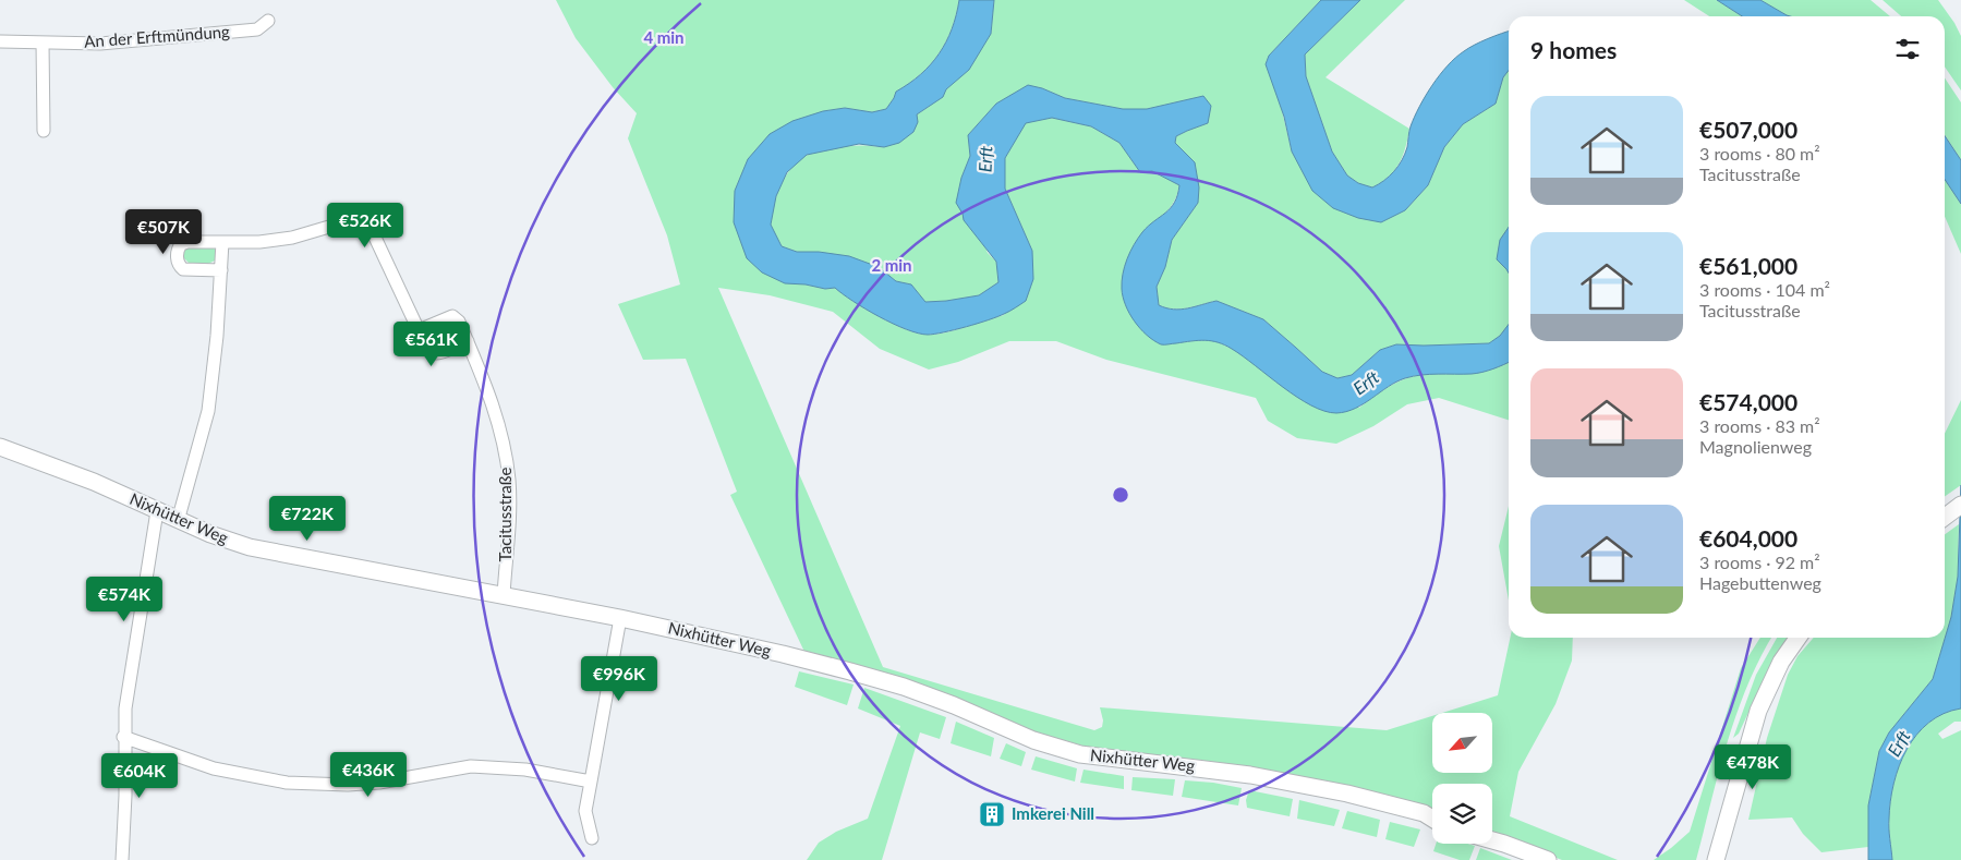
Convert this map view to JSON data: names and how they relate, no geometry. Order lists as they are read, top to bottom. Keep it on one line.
{"streets":{"main road":["Nixhütter Weg"],"street":["An der Erftmündung","Tacitusstraße"]},"crossings":[["Tacitusstraße","Nixhütter Weg"]],"water":["Erft"],"places":{"building":["Imkerei Nill"]},"north":"bottom left","page":{"heading":"9 homes","list":[{"name":"€507,000","note":"3 rooms · 80 m² · Tacitusstraße"},{"name":"€561,000","note":"3 rooms · 104 m² · Tacitusstraße"},{"name":"€574,000","note":"3 rooms · 83 m² · Magnolienweg"},{"name":"€604,000","note":"3 rooms · 92 m² · Hagebuttenweg"}],"price":["€526K","€507K","€561K","€722K","€574K","€996K","€478K","€436K","€604K"]},"rings":["4 min","2 min"]}
